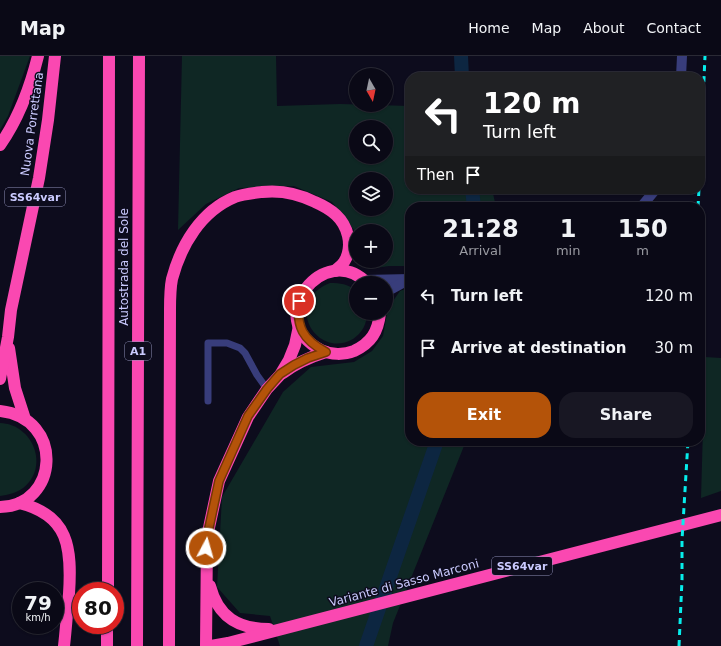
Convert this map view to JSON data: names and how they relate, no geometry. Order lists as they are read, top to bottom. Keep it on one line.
{"streets":{"highway":["Nuova Porrettana","SS64var","Autostrada del Sole","A1","Variante di Sasso Marconi"]},"crossings":[["Nuova Porrettana","SS64var"]],"north":"bottom","page":{"header":"Map","nav":["Home","Map","About","Contact"],"map_buttons":["+","−"],"turn":["120 m","Turn left"],"then":"Then","eta":["21:28","Arrival","1","min","150","m"],"list":[{"name":"Turn left","value":"120 m"},{"name":"Arrive at destination","value":"30 m"}],"buttons":["Exit","Share"],"speed":"79 km/h","limit":"80"}}
